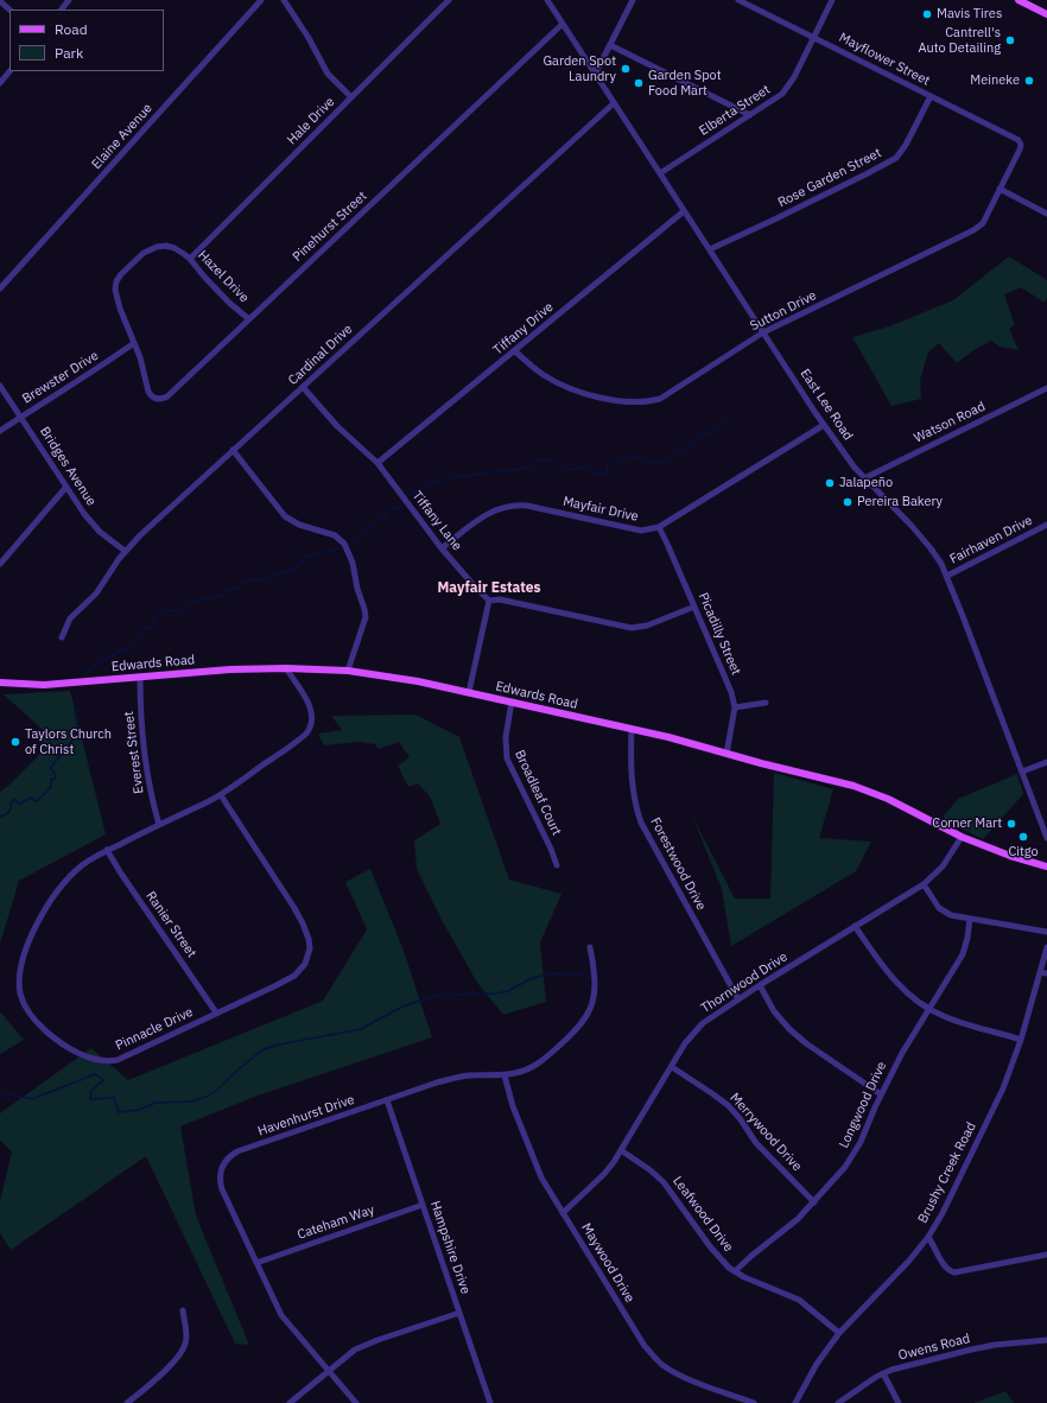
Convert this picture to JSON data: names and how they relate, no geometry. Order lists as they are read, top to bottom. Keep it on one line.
{"streets":{"main road":["Edwards Road"],"street":["Mayflower Street","Elberta Street","Hale Drive","Elaine Avenue","Rose Garden Street","Pinehurst Street","Hazel Drive","Sutton Drive","Tiffany Drive","Cardinal Drive","Brewster Drive","East Lee Road","Watson Road","Bridges Avenue","Mayfair Drive","Tiffany Lane","Fairhaven Drive","Picadilly Street","Everest Street","Broadleaf Court","Forestwood Drive","Ranier Street","Thornwood Drive","Pinnacle Drive","Longwood Drive","Havenhurst Drive","Merrywood Drive","Brushy Creek Road","Leafwood Drive","Cateham Way","Hampshire Drive","Maywood Drive","Owens Road"]},"crossings":[["Mayflower Street","Elberta Street"],["Mayflower Street","Rose Garden Street"],["Mayflower Street","Sutton Drive"],["Elberta Street","East Lee Road"],["Hale Drive","Hazel Drive"],["Rose Garden Street","East Lee Road"],["Pinehurst Street","Hazel Drive"],["Pinehurst Street","Brewster Drive"],["Pinehurst Street","East Lee Road"],["Hazel Drive","Brewster Drive"],["Sutton Drive","Tiffany Drive"],["Sutton Drive","East Lee Road"],["Tiffany Drive","East Lee Road"],["Tiffany Drive","Tiffany Lane"],["Cardinal Drive","East Lee Road"],["Cardinal Drive","Bridges Avenue"],["Cardinal Drive","Tiffany Lane"],["Brewster Drive","Bridges Avenue"],["East Lee Road","Watson Road"],["East Lee Road","Mayfair Drive"],["East Lee Road","Fairhaven Drive"],["Mayfair Drive","Tiffany Lane"],["Mayfair Drive","Picadilly Street"],["Picadilly Street","Edwards Road"],["Edwards Road","Everest Street"],["Edwards Road","Broadleaf Court"],["Edwards Road","Forestwood Drive"],["Edwards Road","Thornwood Drive"],["Edwards Road","Pinnacle Drive"],["Everest Street","Pinnacle Drive"],["Forestwood Drive","Thornwood Drive"],["Ranier Street","Pinnacle Drive"],["Thornwood Drive","Merrywood Drive"],["Thornwood Drive","Leafwood Drive"],["Thornwood Drive","Maywood Drive"],["Longwood Drive","Merrywood Drive"],["Longwood Drive","Leafwood Drive"],["Havenhurst Drive","Cateham Way"],["Havenhurst Drive","Hampshire Drive"],["Havenhurst Drive","Maywood Drive"],["Brushy Creek Road","Leafwood Drive"],["Cateham Way","Hampshire Drive"]],"districts":["Mayfair Estates"],"places":["Mavis Tires","Cantrell's Auto Detailing","Garden Spot Laundry","Meineke","Garden Spot Food Mart","Jalapeño","Pereira Bakery","Taylors Church of Christ","Corner Mart","Citgo"],"legend":["Road","Park"]}
